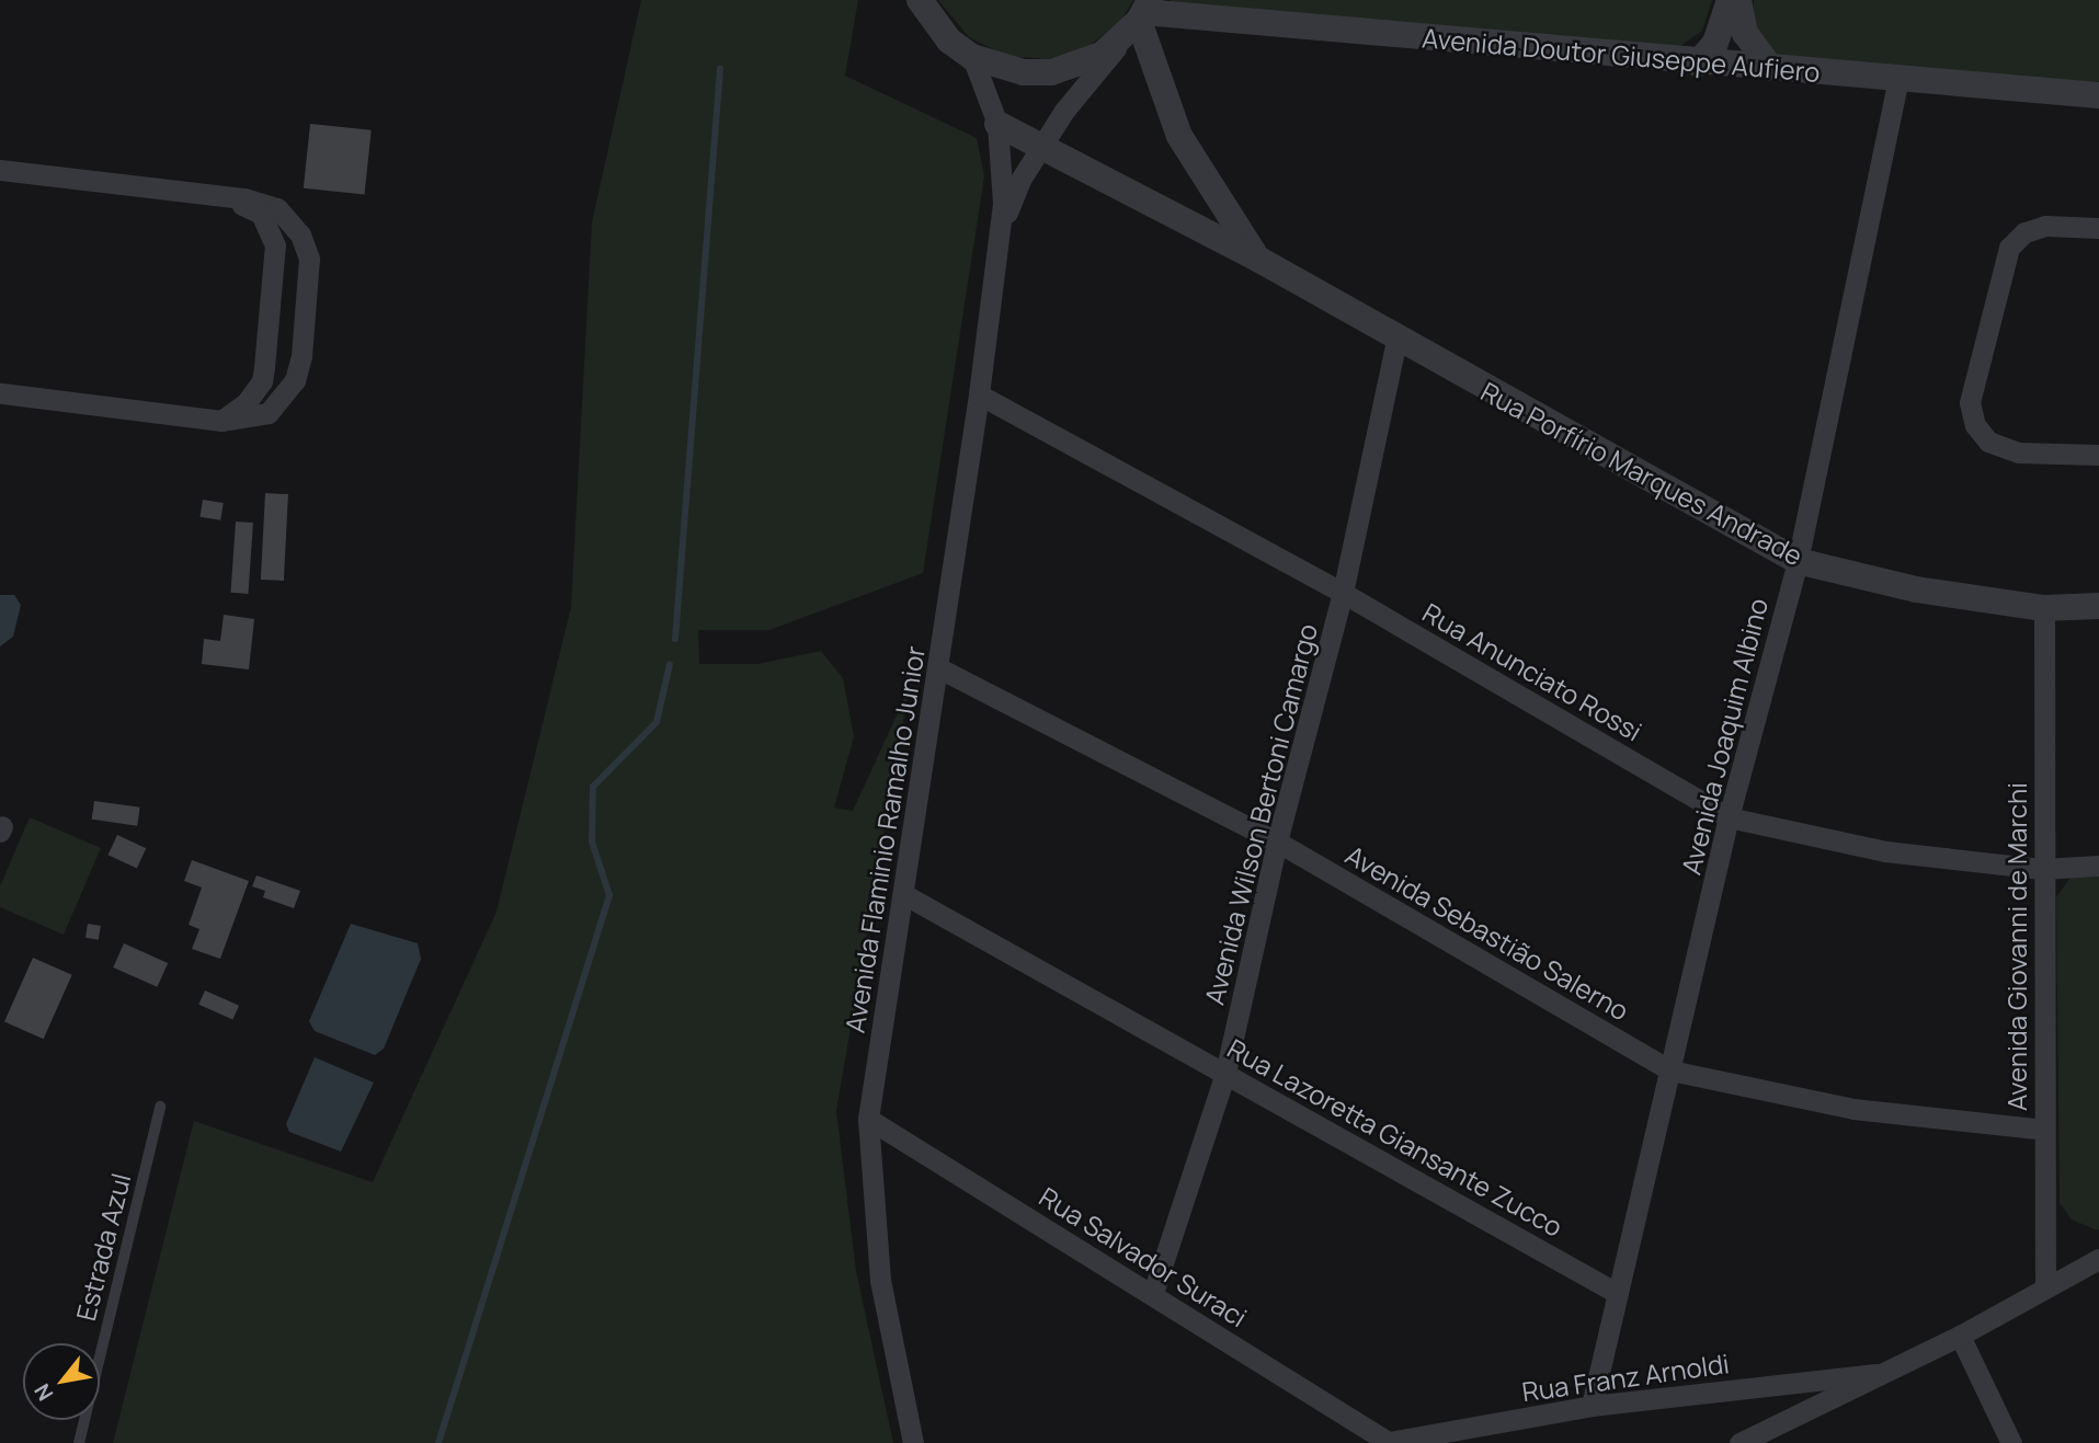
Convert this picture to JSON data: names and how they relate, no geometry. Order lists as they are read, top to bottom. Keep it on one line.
{"streets":{"street":["Avenida Doutor Giuseppe Aufiero","Rua Porfírio Marques Andrade","Rua Anunciato Rossi","Avenida Joaquim Albino","Avenida Wilson Bertoni Camargo","Avenida Flaminio Ramalho Junior","Avenida Sebastião Salerno","Avenida Giovanni de Marchi","Rua Lazoretta Giansante Zucco","Rua Salvador Suraci","Rua Franz Arnoldi"],"lane":["Estrada Azul"]},"crossings":[["Avenida Doutor Giuseppe Aufiero","Rua Porfírio Marques Andrade"],["Avenida Doutor Giuseppe Aufiero","Avenida Joaquim Albino"],["Avenida Doutor Giuseppe Aufiero","Avenida Flaminio Ramalho Junior"],["Rua Porfírio Marques Andrade","Avenida Joaquim Albino"],["Rua Porfírio Marques Andrade","Avenida Wilson Bertoni Camargo"],["Rua Porfírio Marques Andrade","Avenida Flaminio Ramalho Junior"],["Rua Porfírio Marques Andrade","Avenida Giovanni de Marchi"],["Rua Anunciato Rossi","Avenida Joaquim Albino"],["Rua Anunciato Rossi","Avenida Wilson Bertoni Camargo"],["Rua Anunciato Rossi","Avenida Flaminio Ramalho Junior"],["Rua Anunciato Rossi","Avenida Giovanni de Marchi"],["Avenida Joaquim Albino","Avenida Sebastião Salerno"],["Avenida Joaquim Albino","Rua Lazoretta Giansante Zucco"],["Avenida Joaquim Albino","Rua Franz Arnoldi"],["Avenida Wilson Bertoni Camargo","Avenida Sebastião Salerno"],["Avenida Wilson Bertoni Camargo","Rua Lazoretta Giansante Zucco"],["Avenida Wilson Bertoni Camargo","Rua Salvador Suraci"],["Avenida Flaminio Ramalho Junior","Avenida Sebastião Salerno"],["Avenida Flaminio Ramalho Junior","Rua Lazoretta Giansante Zucco"],["Avenida Flaminio Ramalho Junior","Rua Salvador Suraci"],["Avenida Sebastião Salerno","Avenida Giovanni de Marchi"],["Rua Salvador Suraci","Rua Franz Arnoldi"]],"north":"bottom left"}
